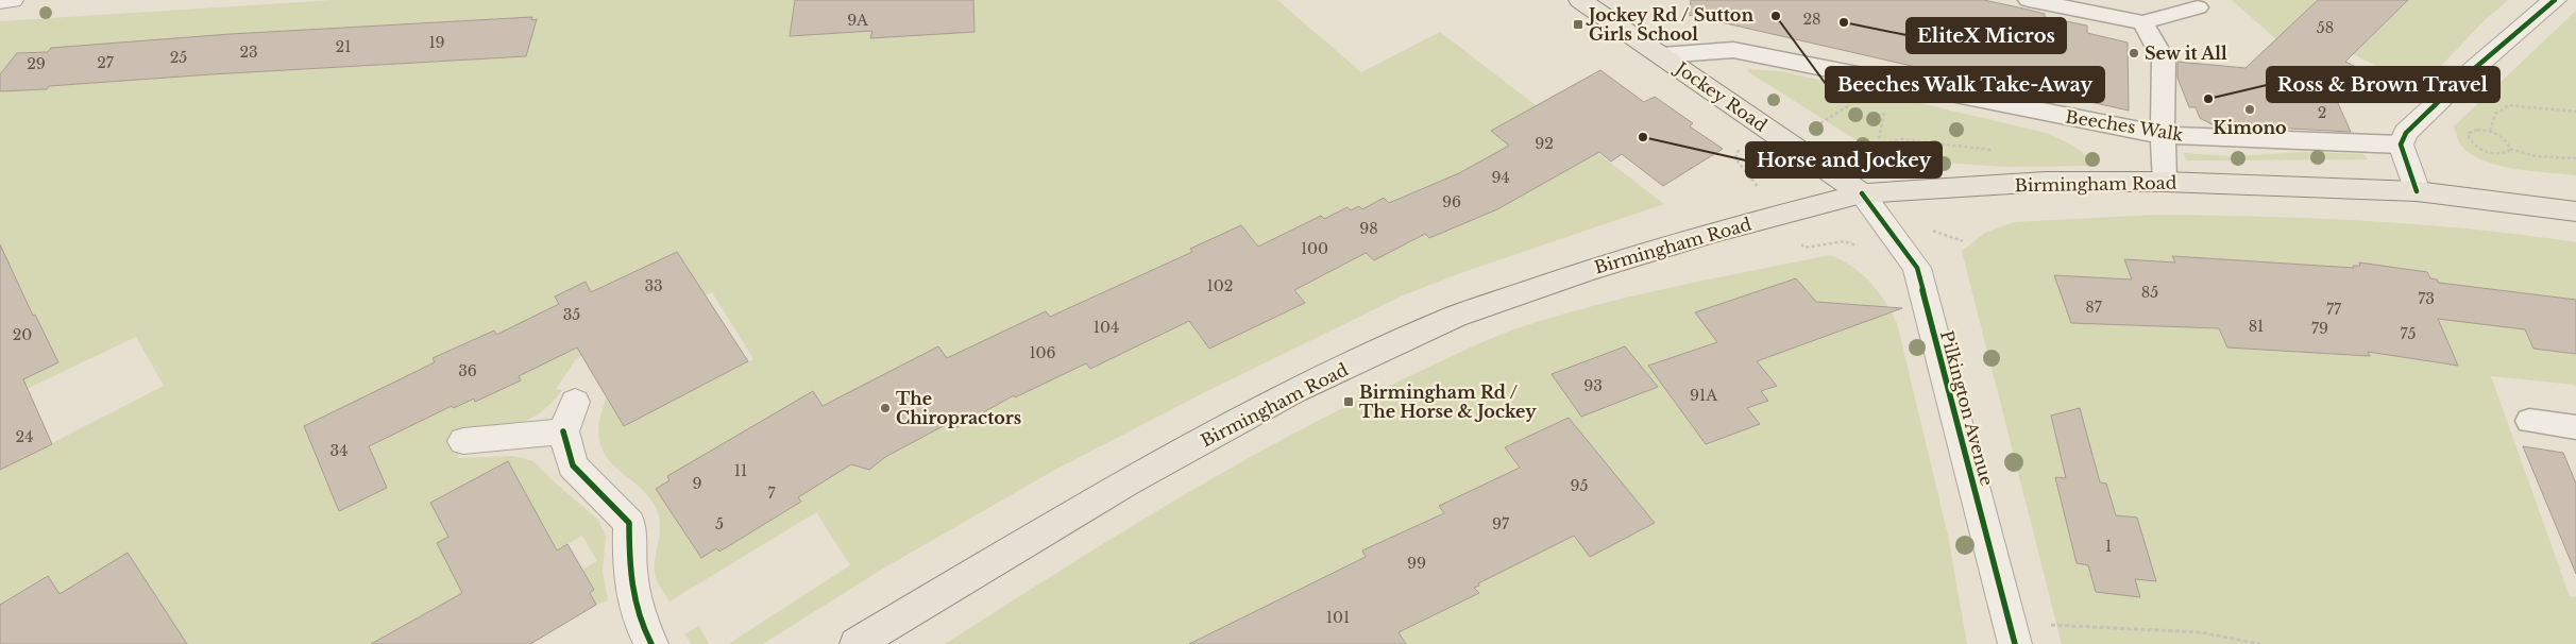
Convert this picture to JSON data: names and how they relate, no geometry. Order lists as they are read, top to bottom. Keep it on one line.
{"streets":{"main road":["Jockey Road","Birmingham Road"],"street":["Pilkington Avenue"],"lane":["Beeches Walk"]},"crossings":[["Jockey Road","Beeches Walk"],["Jockey Road","Birmingham Road"],["Jockey Road","Pilkington Avenue"],["Birmingham Road","Pilkington Avenue"]],"places":{"other":["Beeches Walk Take-Away","EliteX Micros","Sew it All","Ross & Brown Travel","Kimono","Horse and Jockey","The Chiropractors"],"transit":["Jockey Rd / Sutton Girls School","Birmingham Rd / The Horse & Jockey"]},"house_numbers":["28","9A","58","19","21","23","25","27","29","2","92","94","96","98","100","33","102","85","73","87","77","35","81","104","79","75","20","106","36","93","91A","24","34","11","9","95","7","5","97","1","99","101"]}
